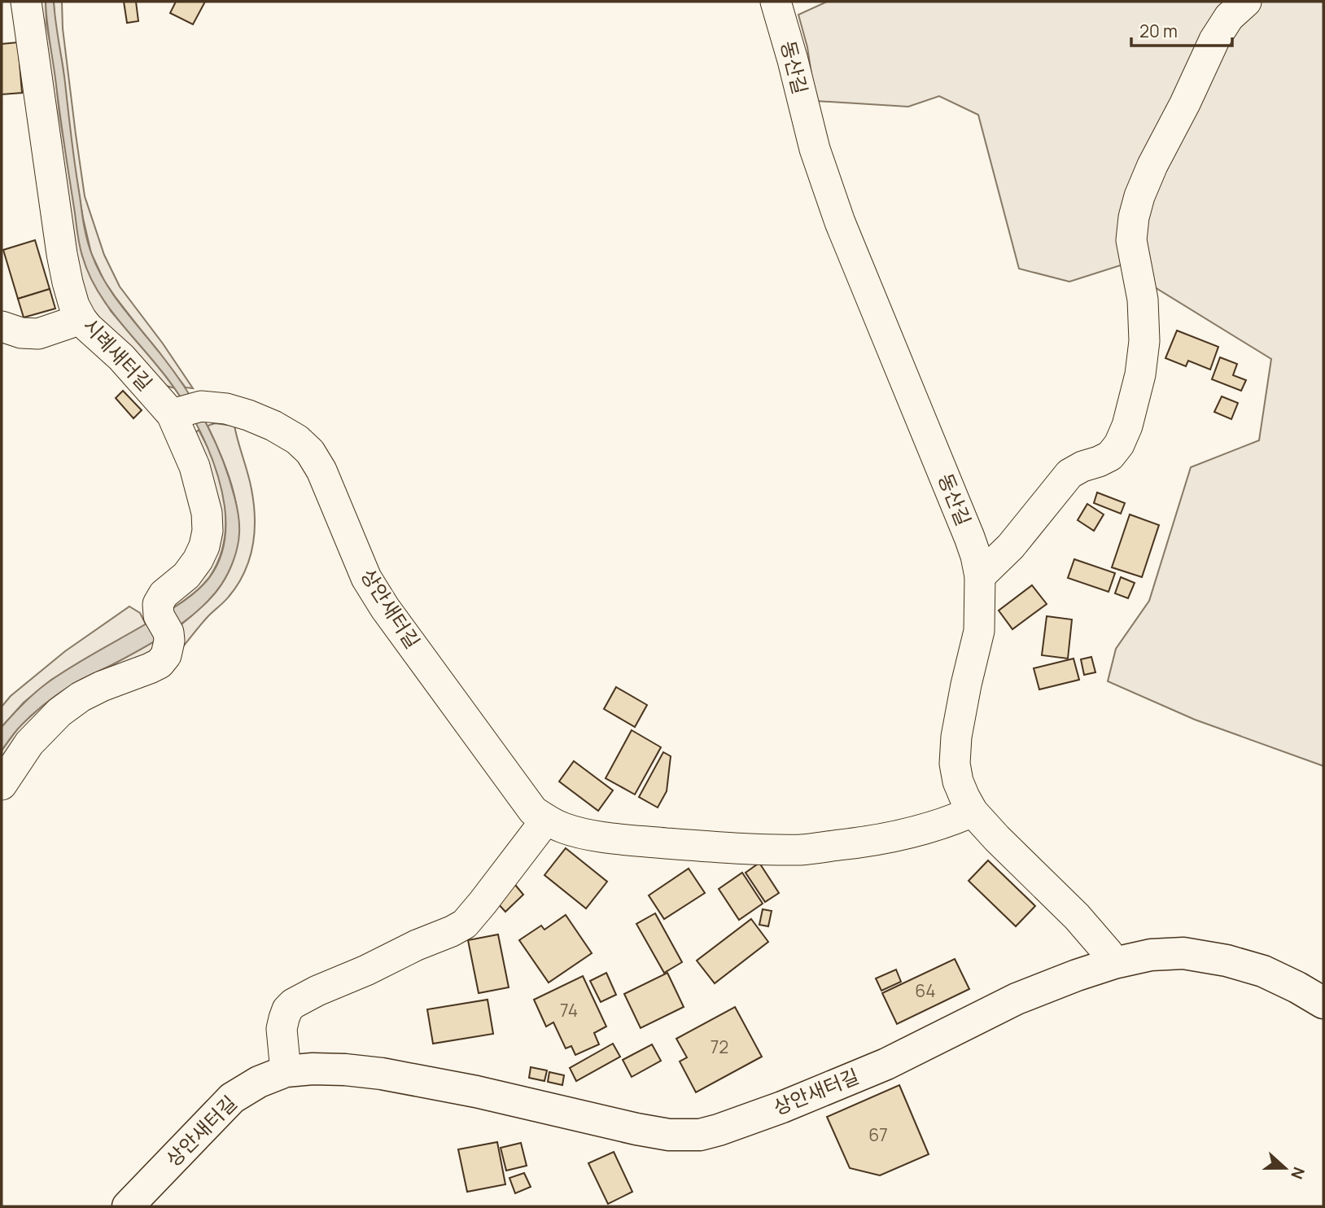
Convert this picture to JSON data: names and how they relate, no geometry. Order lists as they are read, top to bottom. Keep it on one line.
{"streets":{"street":["동산길","시례새터길","상안새터길"]},"crossings":[["동산길","상안새터길"],["시례새터길","상안새터길"]],"house_numbers":["64","74","72","67"],"scale_bar":"20 m","north":"right"}
